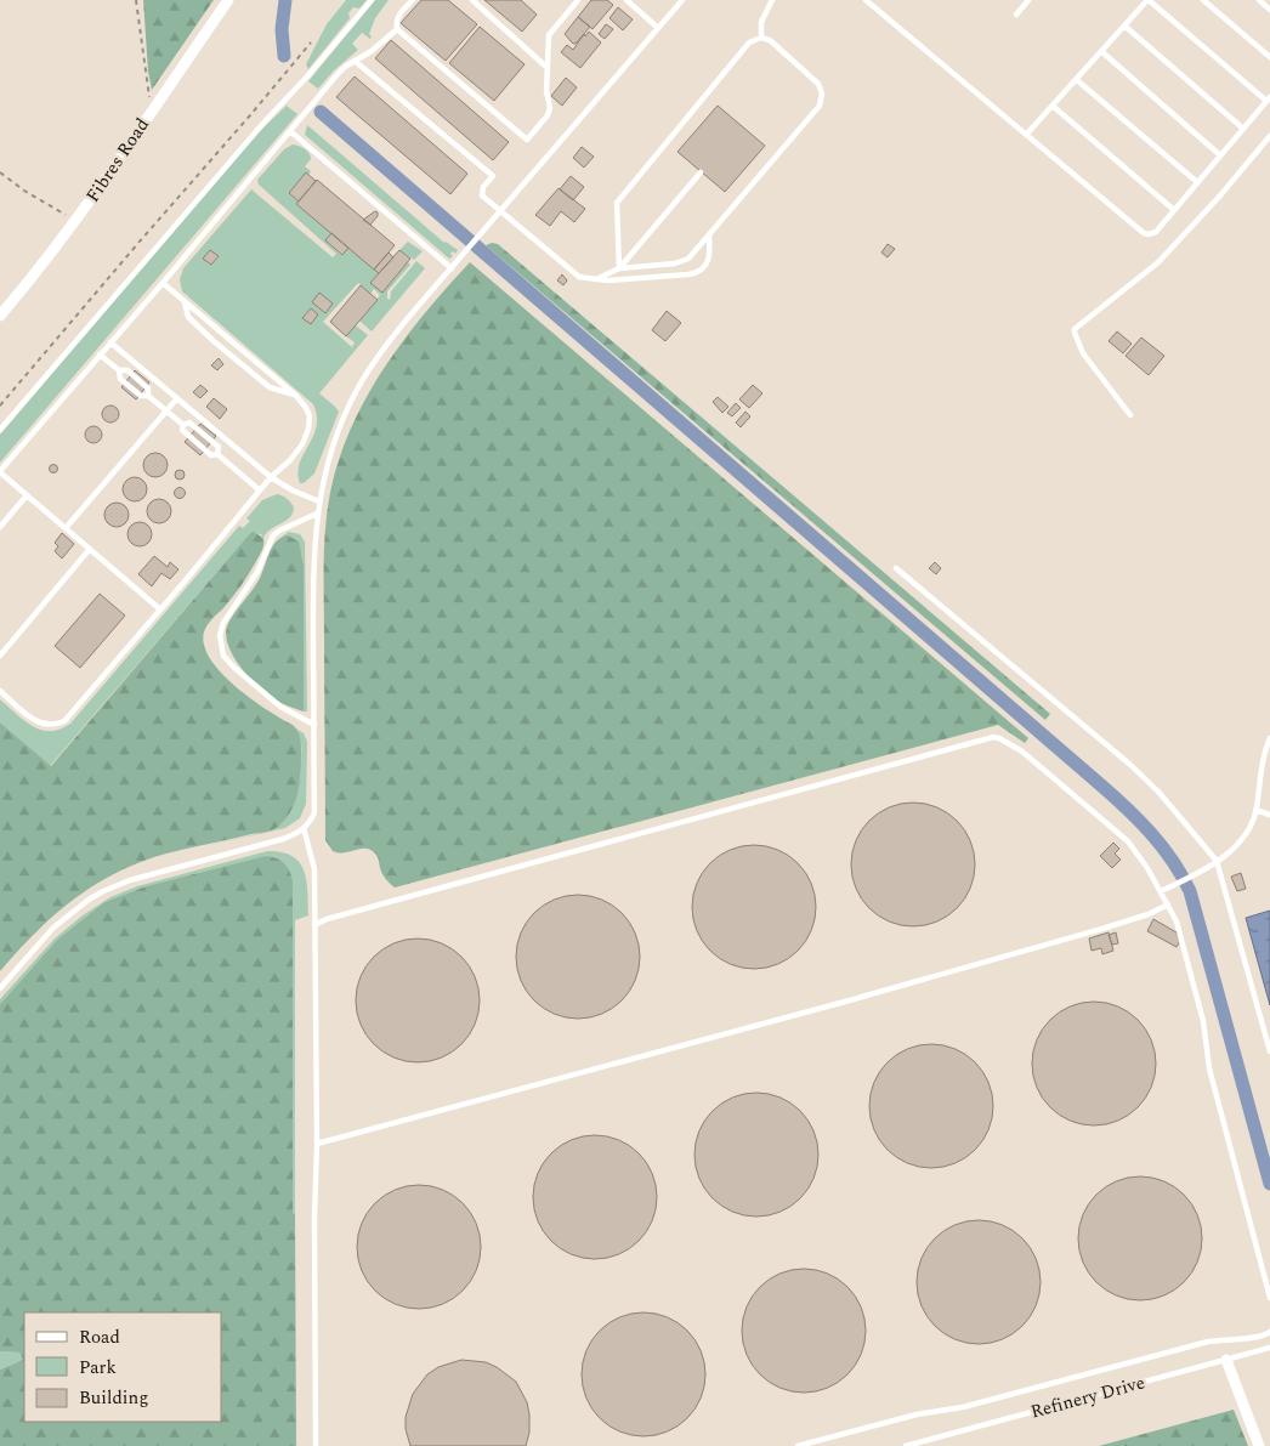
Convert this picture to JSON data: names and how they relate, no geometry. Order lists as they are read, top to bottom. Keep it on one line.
{"streets":{"street":["Fibres Road"],"lane":["Refinery Drive"]},"legend":["Road","Park","Building"]}
